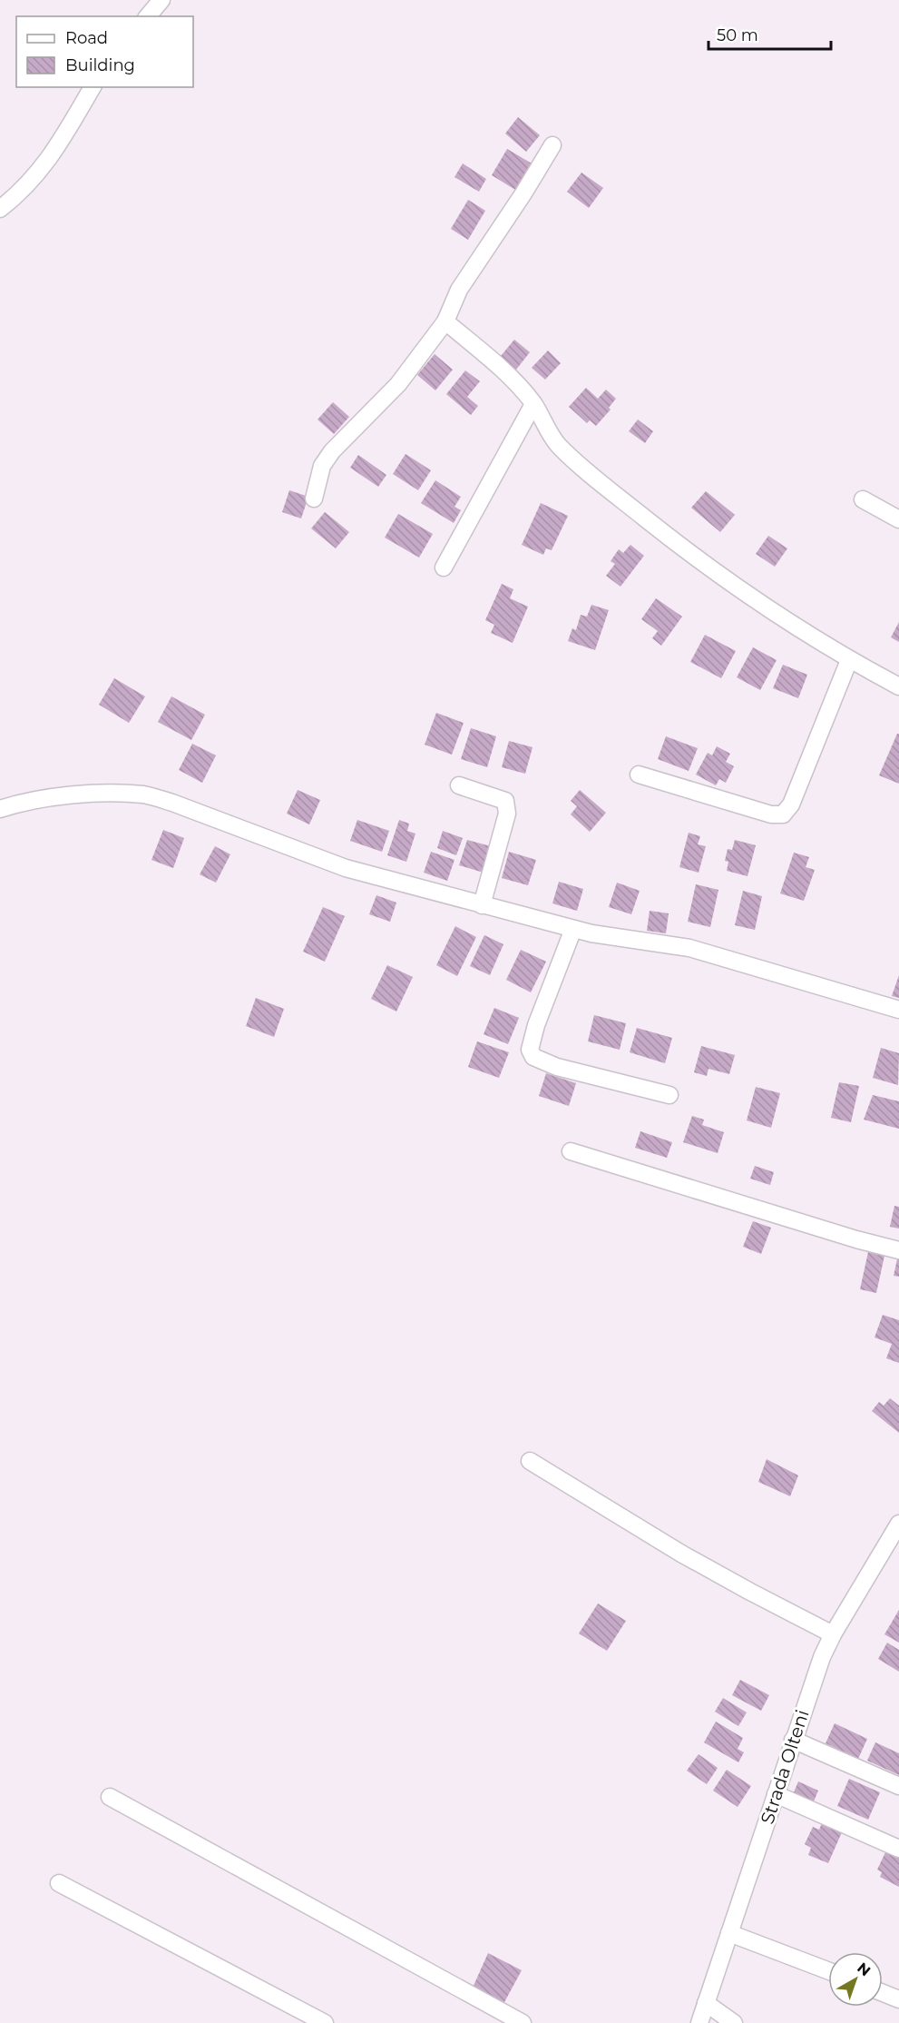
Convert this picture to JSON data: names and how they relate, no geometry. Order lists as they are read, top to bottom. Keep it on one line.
{"streets":{"street":["Strada Olteni"]},"legend":["Road","Building"],"scale_bar":"50 m","north":"top right"}
